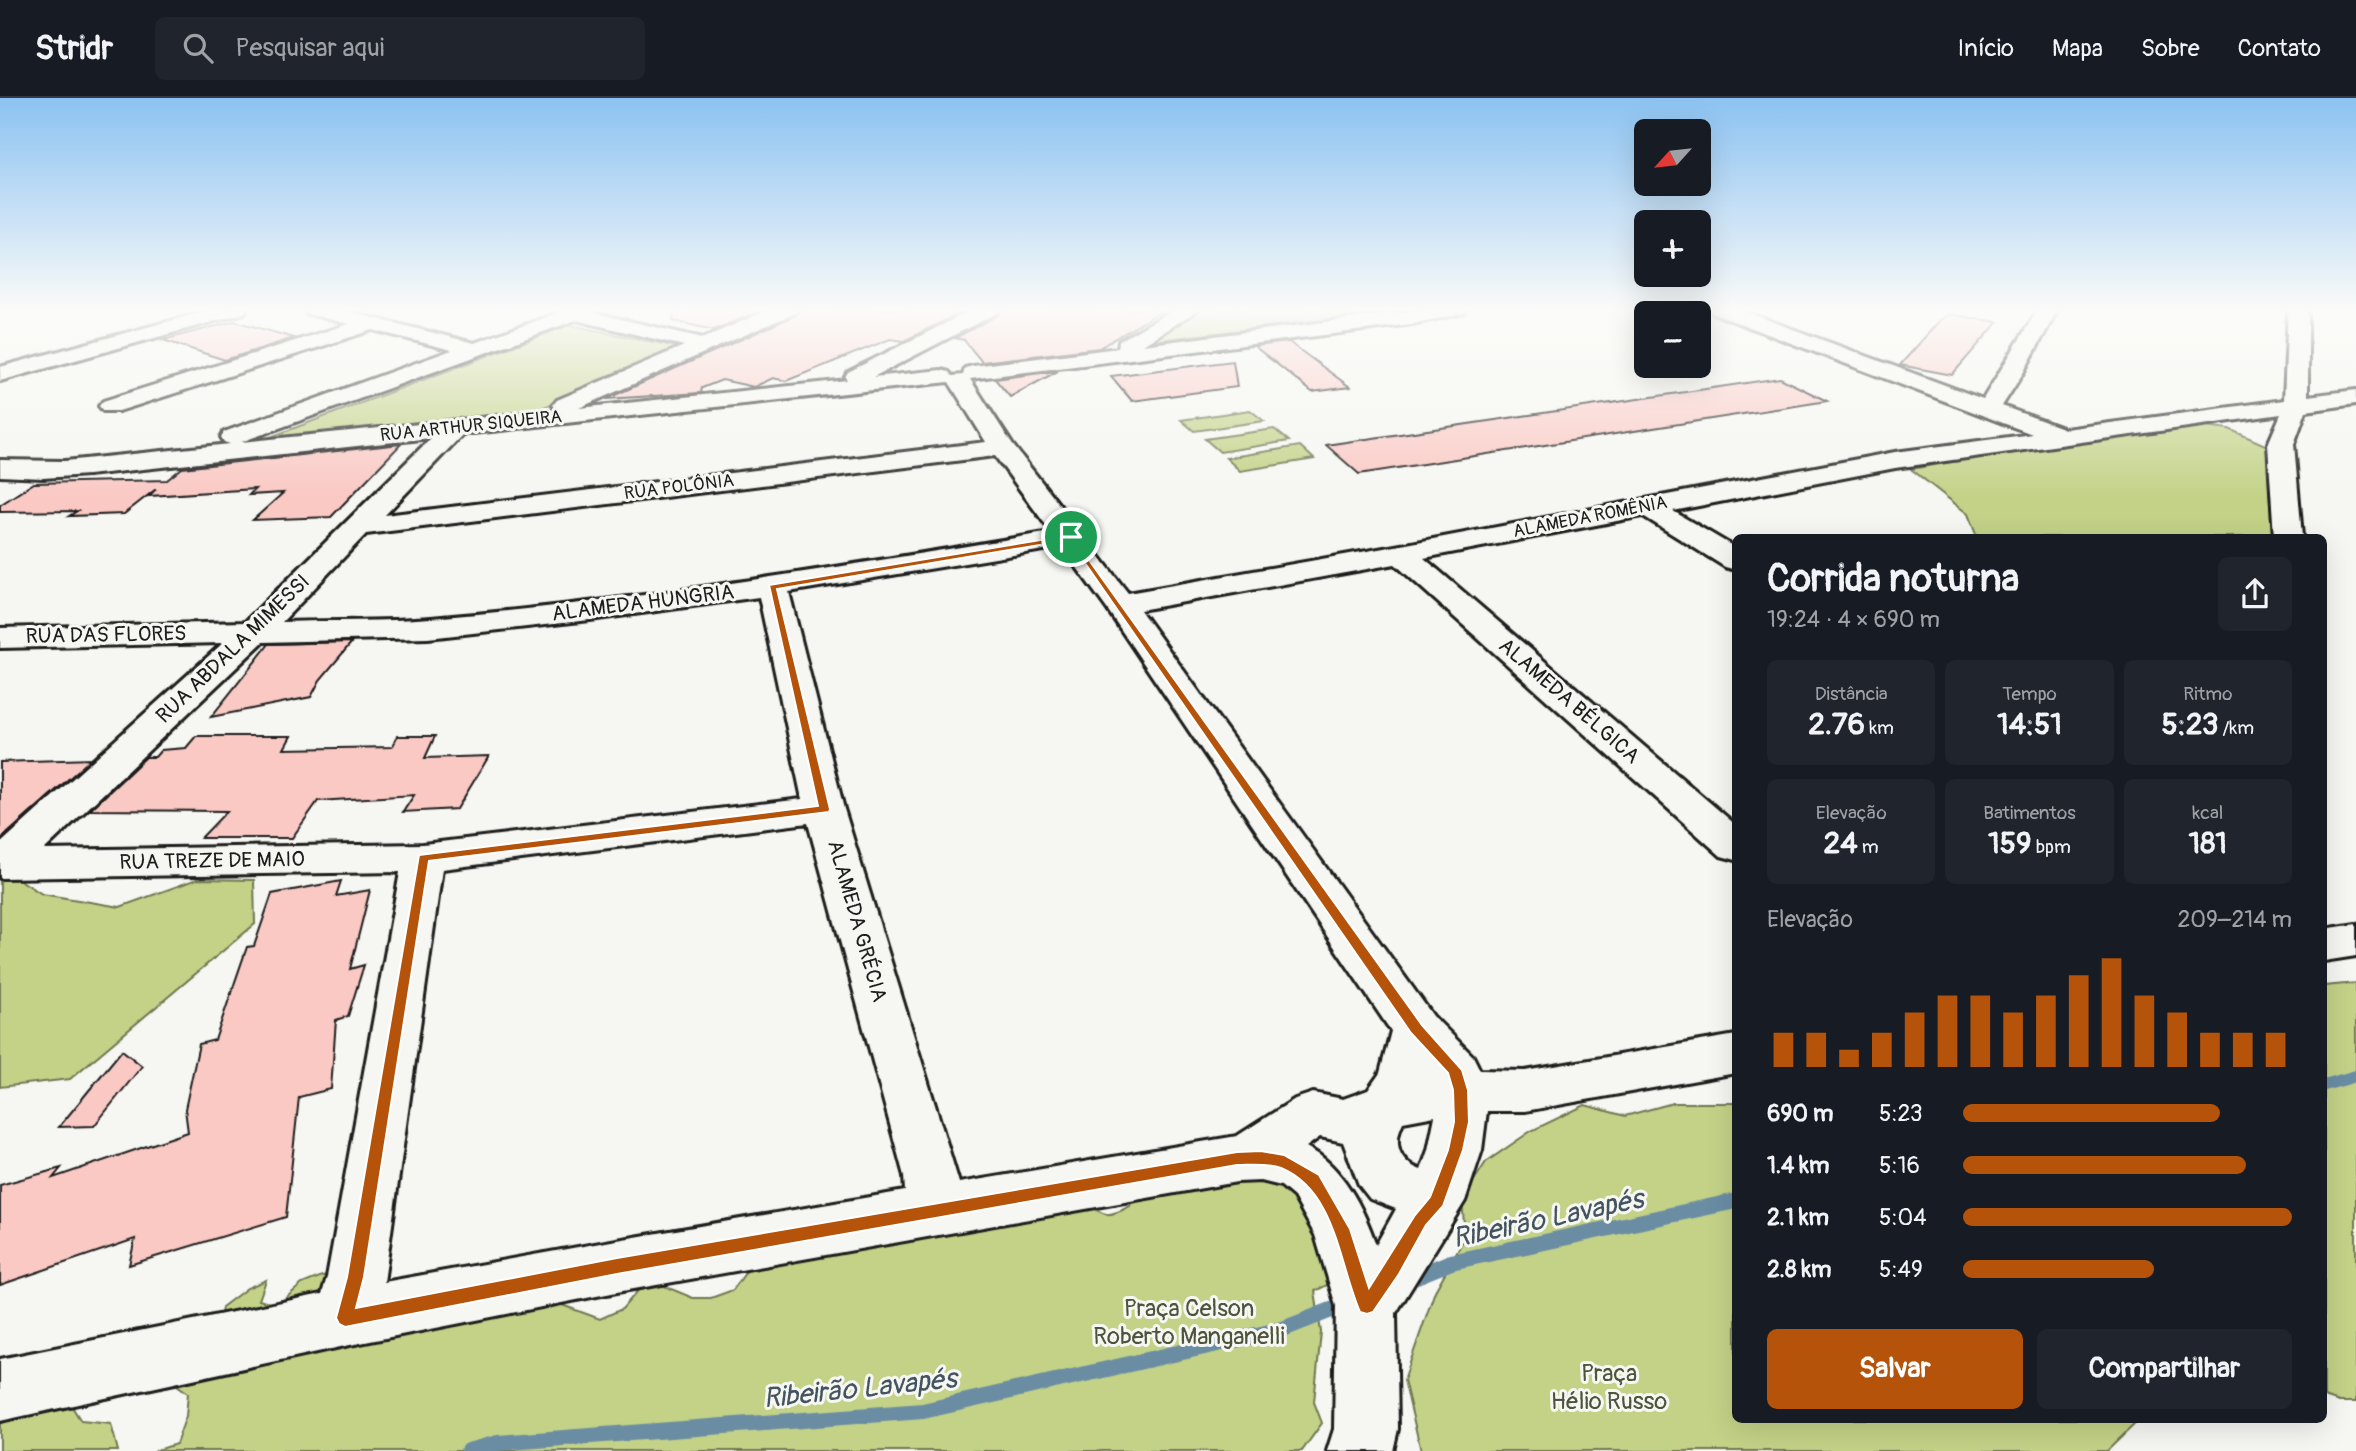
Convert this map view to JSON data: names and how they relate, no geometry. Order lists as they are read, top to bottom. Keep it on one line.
{"streets":{"street":["RUA ARTHUR SIQUEIRA","RUA POLÔNIA","ALAMEDA ROMÊNIA","ALAMEDA HUNGRIA","RUA DAS FLORES","RUA ABDALA MIMESSI","ALAMEDA BÉLGICA","RUA TREZE DE MAIO","ALAMEDA GRÉCIA"]},"crossings":[["RUA ARTHUR SIQUEIRA","RUA ABDALA MIMESSI"],["RUA POLÔNIA","RUA ABDALA MIMESSI"],["ALAMEDA ROMÊNIA","ALAMEDA BÉLGICA"],["ALAMEDA HUNGRIA","RUA DAS FLORES"],["ALAMEDA HUNGRIA","RUA ABDALA MIMESSI"],["ALAMEDA HUNGRIA","ALAMEDA GRÉCIA"],["RUA DAS FLORES","RUA ABDALA MIMESSI"],["RUA ABDALA MIMESSI","RUA TREZE DE MAIO"],["RUA TREZE DE MAIO","ALAMEDA GRÉCIA"]],"water":["Ribeirão Lavapés"],"parks":["Praça Celson Roberto Manganelli","Praça Hélio Russo"],"north":"bottom left","page":{"header":"Stridr","search":"Pesquisar aqui","nav":["Início","Mapa","Sobre","Contato"],"map_buttons":["+","−"],"heading":["Corrida noturna","19:24 · 4 × 690 m"],"stats":[["Distância","2.76 km"],["Tempo","14:51"],["Ritmo","5:23 /km"],["Elevação","24 m"],["Batimentos","159 bpm"],["kcal","181"]],"chart":["Elevação","209–214 m"],"list":[{"name":"690 m","note":"5:23"},{"name":"1.4 km","note":"5:16"},{"name":"2.1 km","note":"5:04"},{"name":"2.8 km","note":"5:49"}],"buttons":["Salvar","Compartilhar"]}}
